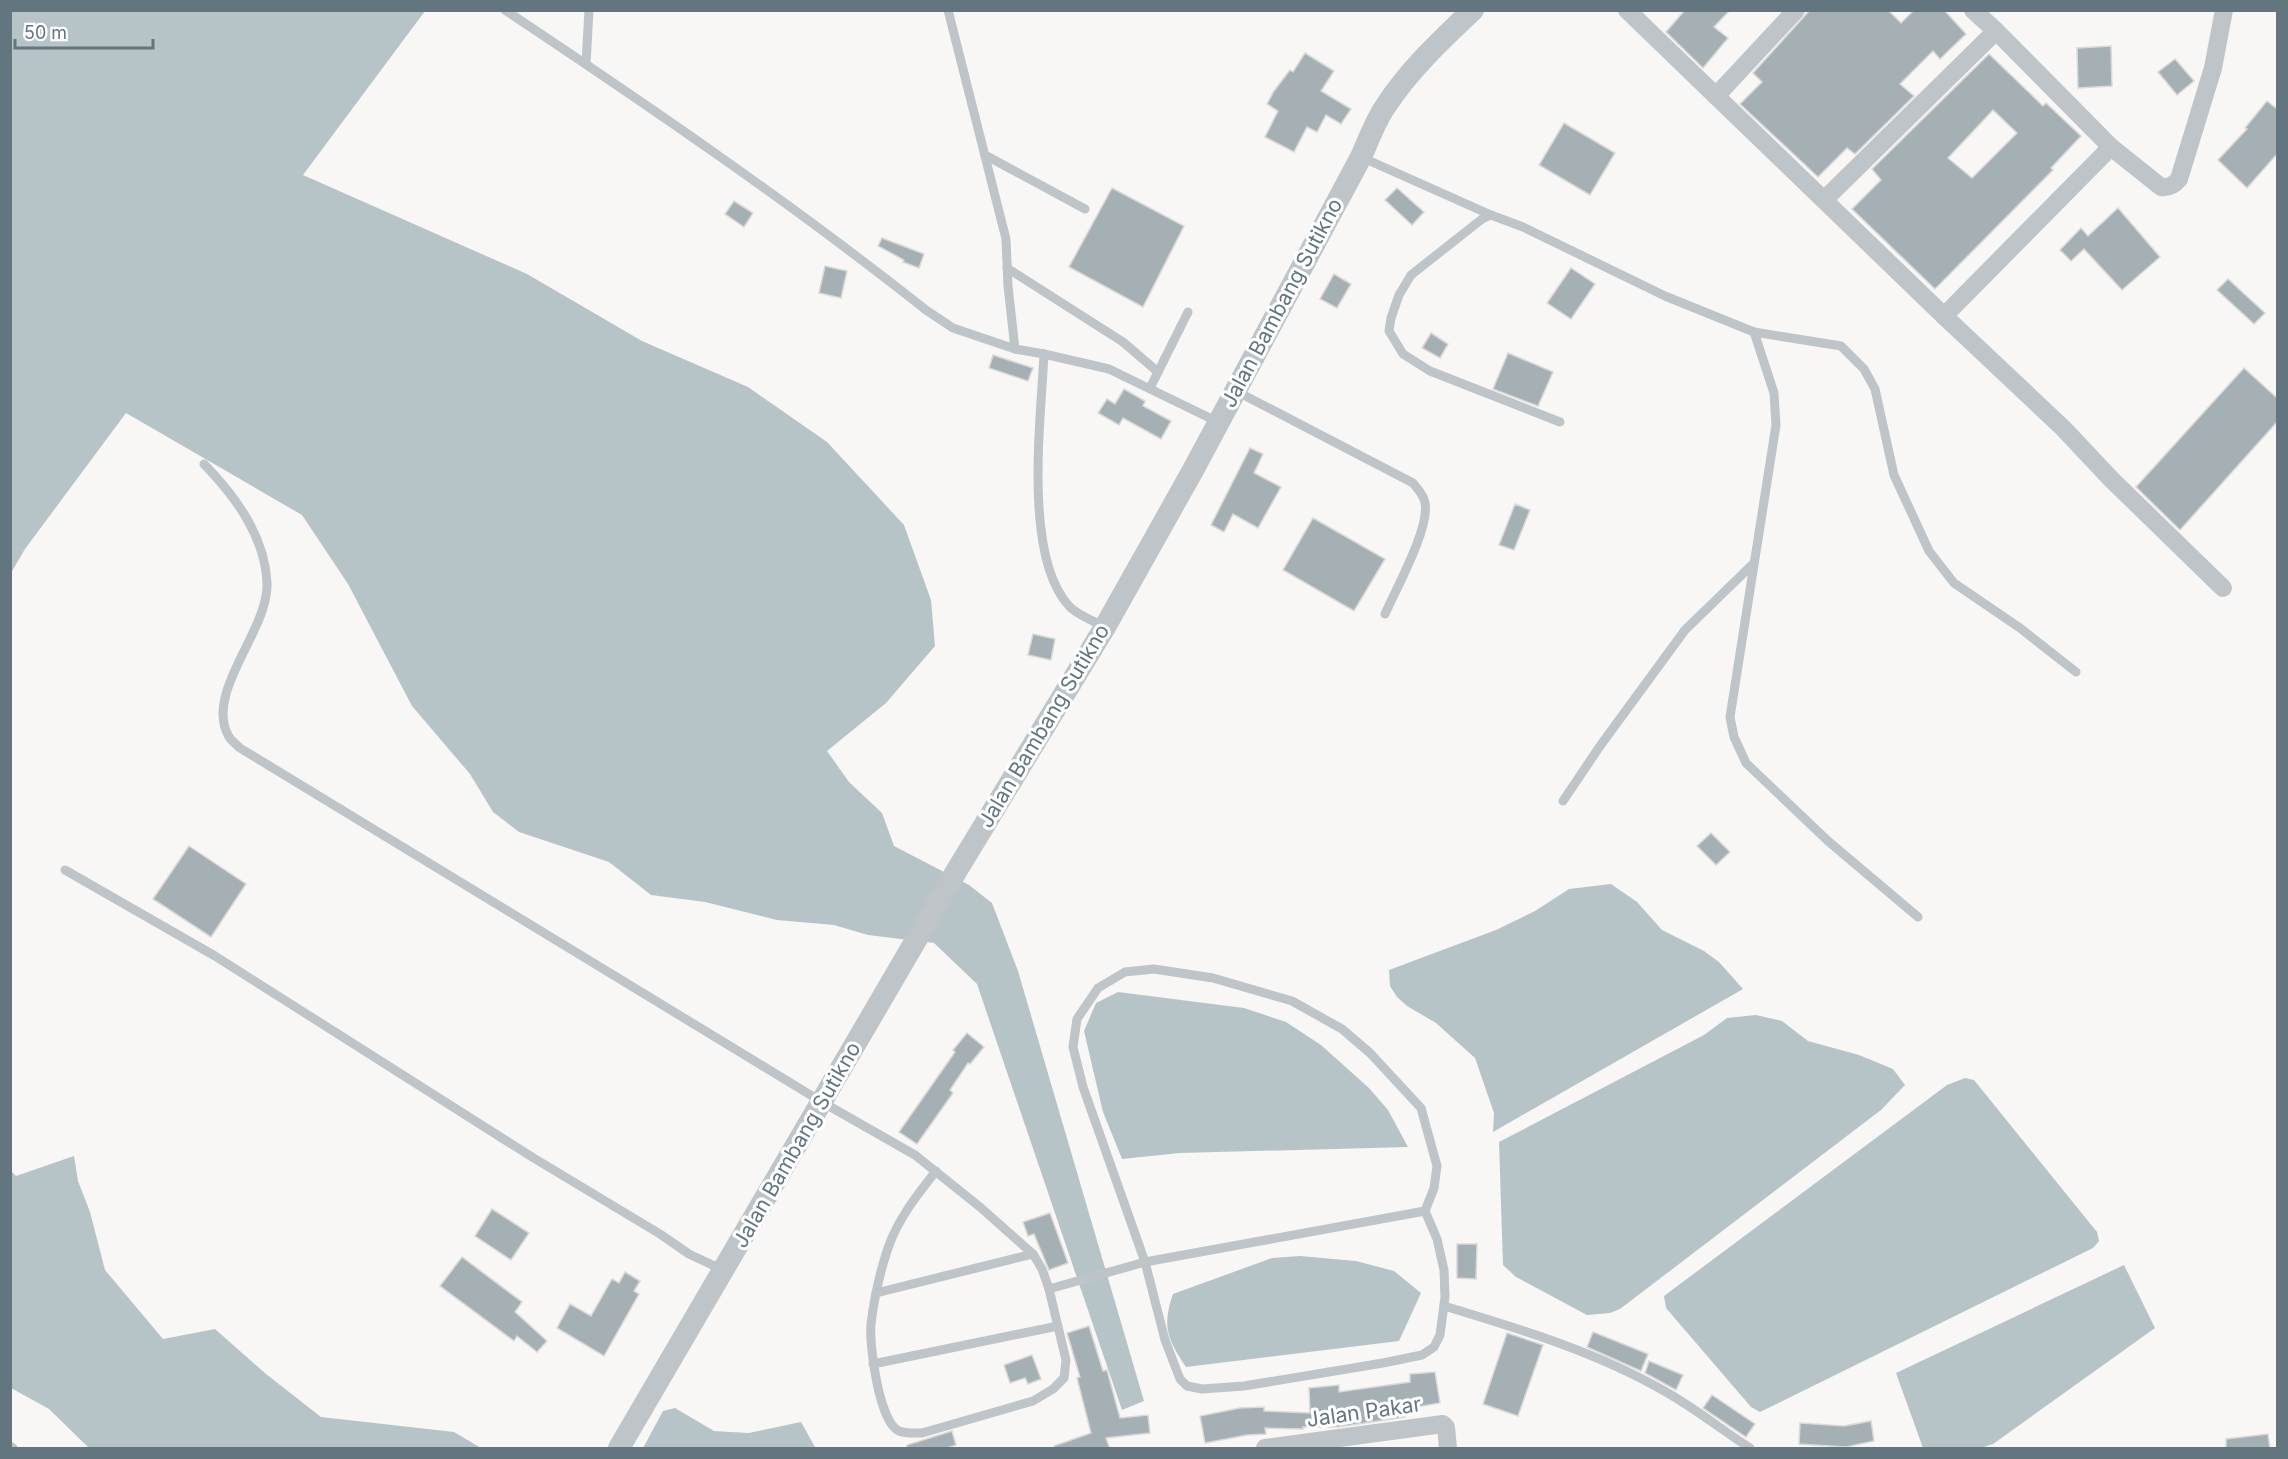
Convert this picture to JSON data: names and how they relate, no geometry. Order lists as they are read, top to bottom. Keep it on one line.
{"streets":{"street":["Jalan Bambang Sutikno","Jalan Pakar"]},"scale_bar":"50 m"}
